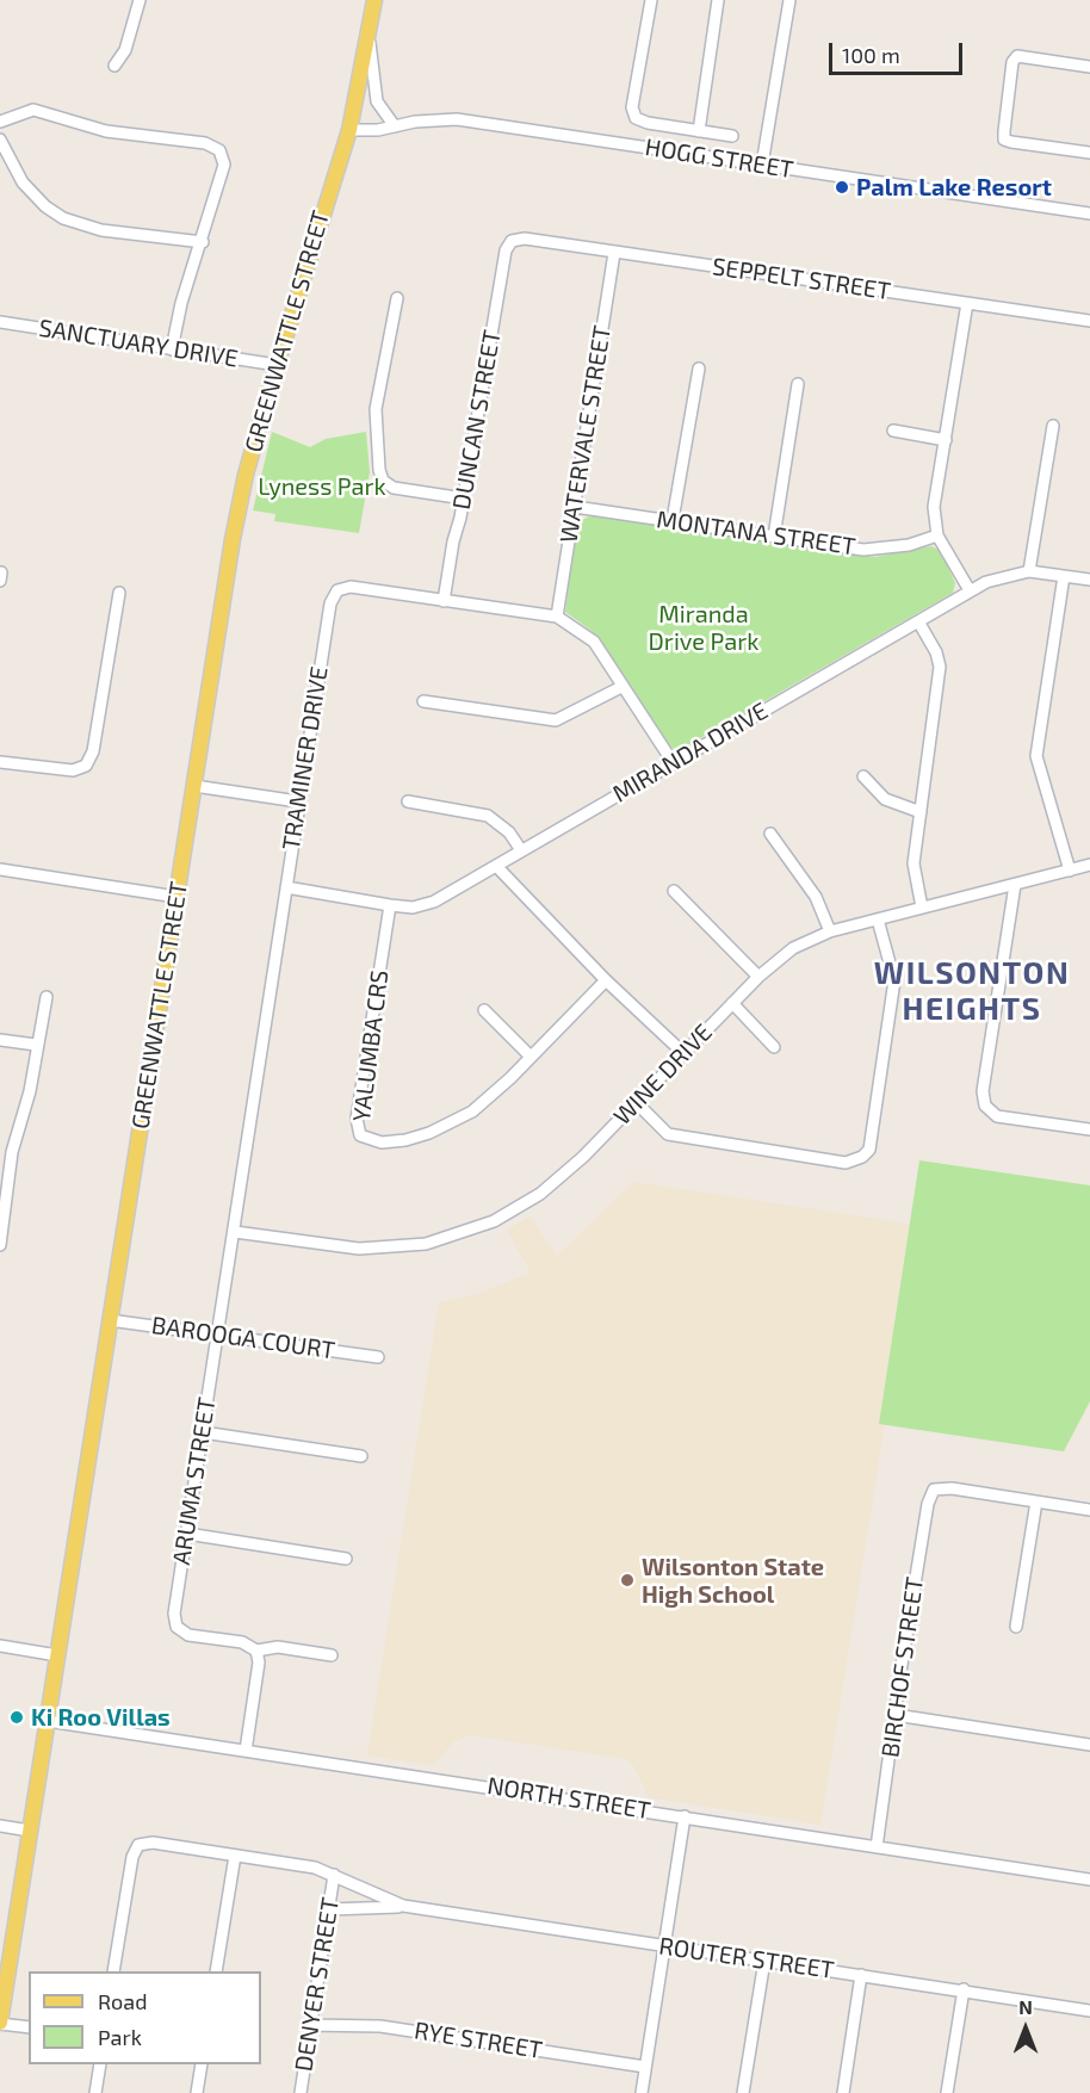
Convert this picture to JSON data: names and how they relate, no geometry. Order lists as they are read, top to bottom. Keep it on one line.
{"streets":{"main road":["GREENWATTLE STREET"],"street":["HOGG STREET","SEPPELT STREET","SANCTUARY DRIVE","DUNCAN STREET","WATERVALE STREET","MONTANA STREET","MIRANDA DRIVE","TRAMINER DRIVE","YALUMBA CRS","WINE DRIVE","BAROOGA COURT","ARUMA STREET","BIRCHOF STREET","NORTH STREET","ROUTER STREET","DENYER STREET","RYE STREET"]},"crossings":[["HOGG STREET","GREENWATTLE STREET"],["SEPPELT STREET","DUNCAN STREET"],["SEPPELT STREET","WATERVALE STREET"],["GREENWATTLE STREET","SANCTUARY DRIVE"],["GREENWATTLE STREET","BAROOGA COURT"],["GREENWATTLE STREET","NORTH STREET"],["DUNCAN STREET","TRAMINER DRIVE"],["WATERVALE STREET","MONTANA STREET"],["WATERVALE STREET","TRAMINER DRIVE"],["MIRANDA DRIVE","TRAMINER DRIVE"],["MIRANDA DRIVE","YALUMBA CRS"],["TRAMINER DRIVE","WINE DRIVE"],["TRAMINER DRIVE","BAROOGA COURT"],["TRAMINER DRIVE","ARUMA STREET"],["BAROOGA COURT","ARUMA STREET"],["BIRCHOF STREET","NORTH STREET"],["ROUTER STREET","DENYER STREET"],["DENYER STREET","RYE STREET"]],"districts":["WILSONTON HEIGHTS"],"parks":["Lyness Park","Miranda Drive Park"],"places":["Palm Lake Resort","Wilsonton State High School","Ki Roo Villas"],"legend":["Road","Park"],"scale_bar":"100 m","north":"top"}
